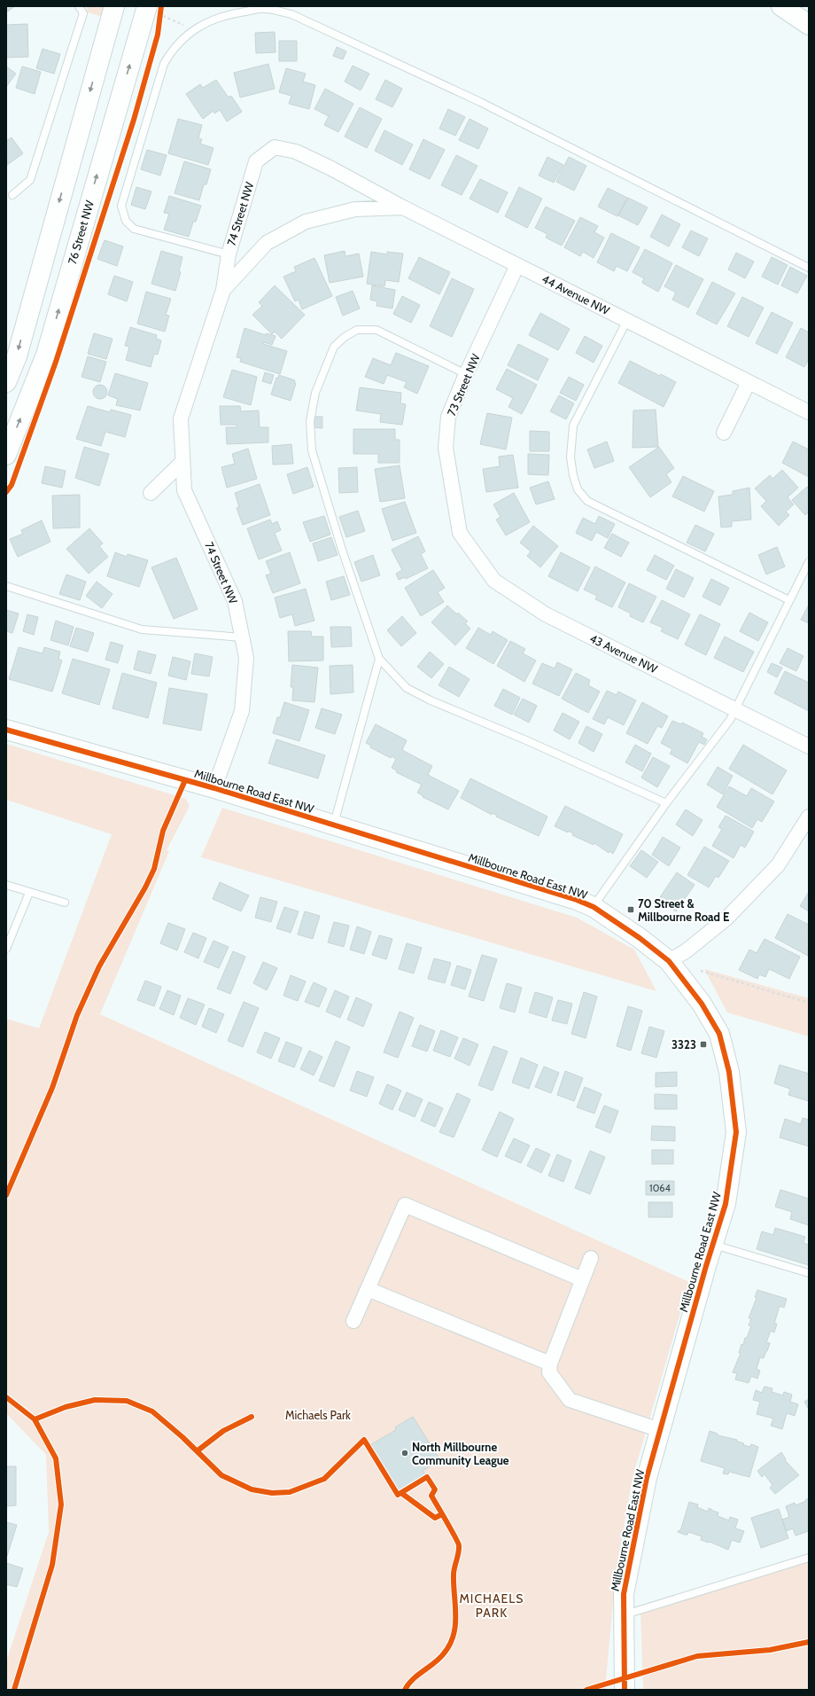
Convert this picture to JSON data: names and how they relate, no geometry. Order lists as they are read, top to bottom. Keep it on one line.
{"streets":{"main road":["76 Street NW","Millbourne Road East NW"],"street":["74 Street NW","44 Avenue NW","73 Street NW","43 Avenue NW"]},"crossings":[["74 Street NW","44 Avenue NW"],["74 Street NW","Millbourne Road East NW"],["44 Avenue NW","73 Street NW"],["73 Street NW","43 Avenue NW"]],"districts":["MICHAELS PARK"],"parks":["Michaels Park"],"places":{"transit":["70 Street & Millbourne Road E","3323"],"other":["North Millbourne Community League"]},"house_numbers":["1064"]}
